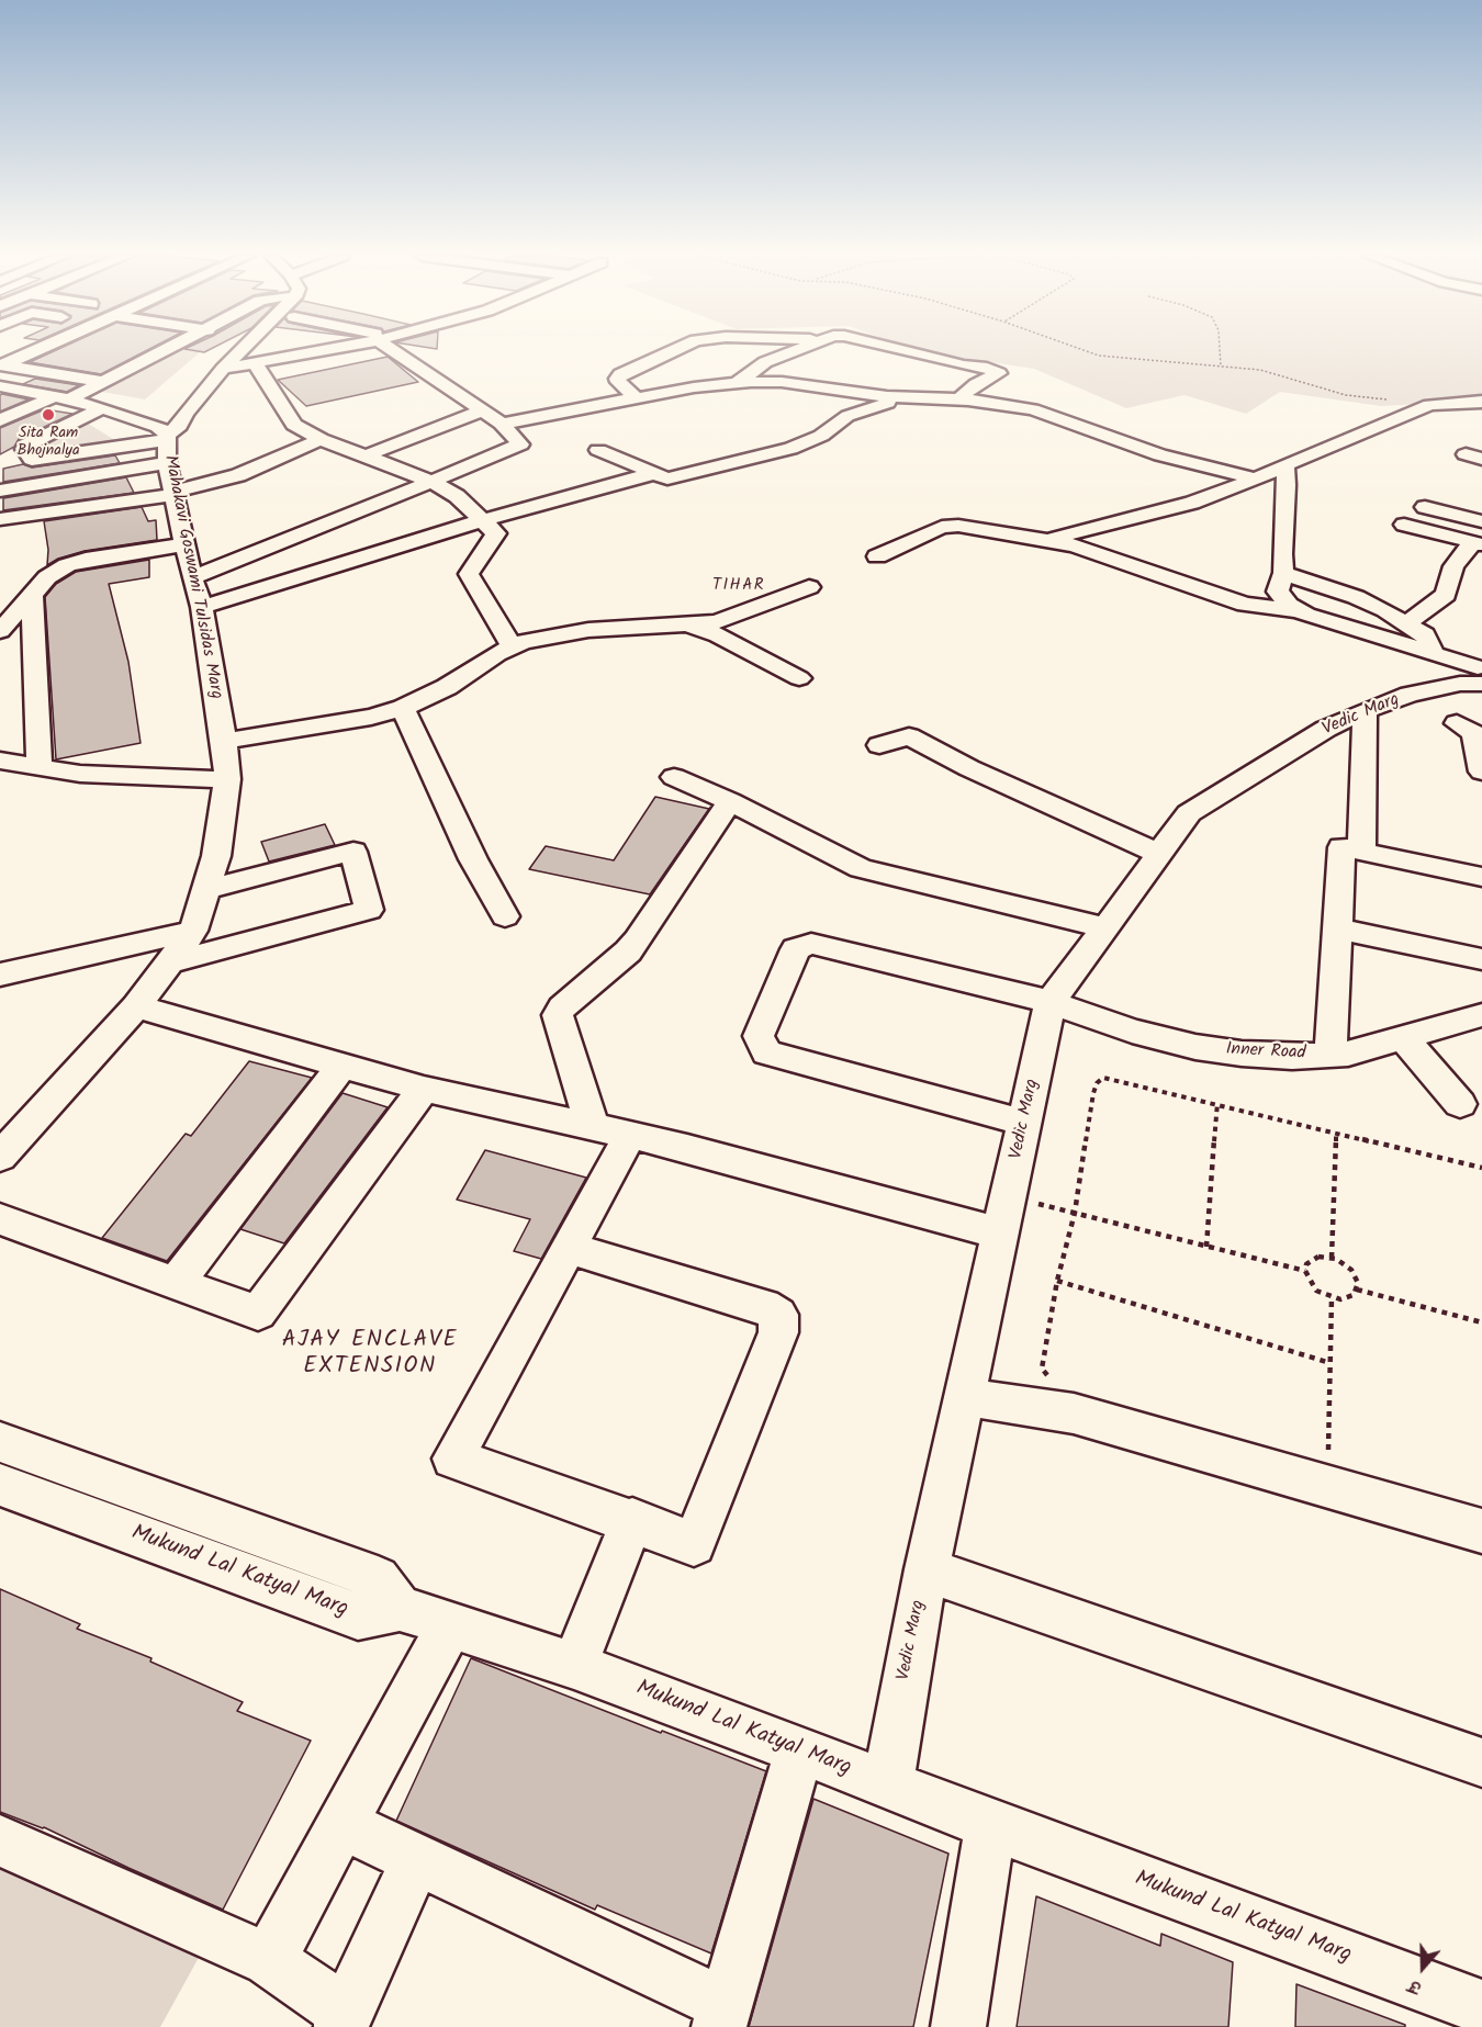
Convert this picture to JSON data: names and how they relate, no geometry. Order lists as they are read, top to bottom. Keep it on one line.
{"streets":{"street":["Mahakavi Goswami Tulsidas Marg","Vedic Marg","Inner Road","Mukund Lal Katyal Marg"]},"crossings":[["Vedic Marg","Inner Road"],["Vedic Marg","Mukund Lal Katyal Marg"]],"districts":["TIHAR","AJAY ENCLAVE EXTENSION"],"places":["Sita Ram Bhojnalya"],"north":"bottom"}
